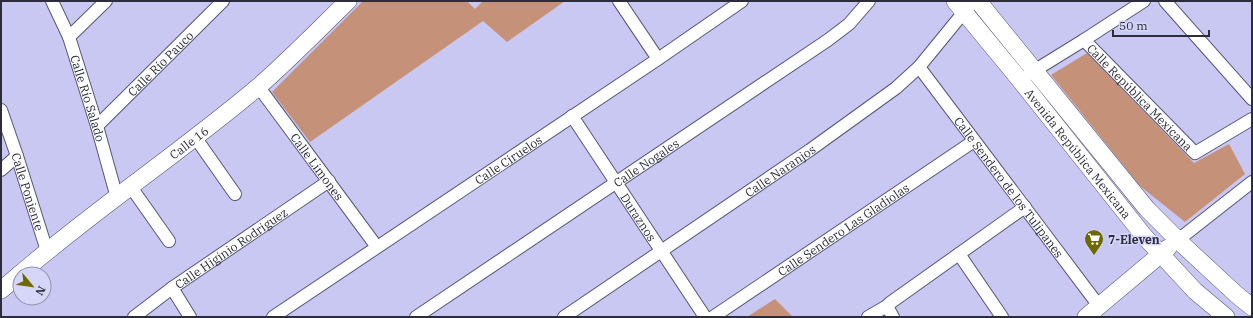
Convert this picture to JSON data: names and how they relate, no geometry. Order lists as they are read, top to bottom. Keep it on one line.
{"streets":{"street":["Calle Río Pauco","Calle República Mexicana","Calle Río Salado","Calle 16","Avenida República Mexicana","Calle Ciruelos","Calle Nogales","Calle Limones","Calle Naranjos","Calle Sendero de los Tulipanes","Calle Poniente","Duraznos","Calle Sendero Las Gladiolas","Calle Higinio Rodriguez"]},"crossings":[["Calle Río Pauco","Calle Río Salado"],["Calle Río Salado","Calle 16"],["Calle 16","Calle Limones"],["Calle 16","Calle Poniente"],["Avenida República Mexicana","Calle Naranjos"],["Calle Ciruelos","Calle Limones"],["Calle Ciruelos","Duraznos"],["Calle Nogales","Duraznos"],["Calle Limones","Calle Higinio Rodriguez"],["Calle Naranjos","Calle Sendero de los Tulipanes"],["Calle Naranjos","Duraznos"],["Calle Sendero de los Tulipanes","Calle Sendero Las Gladiolas"]],"places":{"supermarket":["7-Eleven"]},"scale_bar":"50 m","north":"bottom right"}
